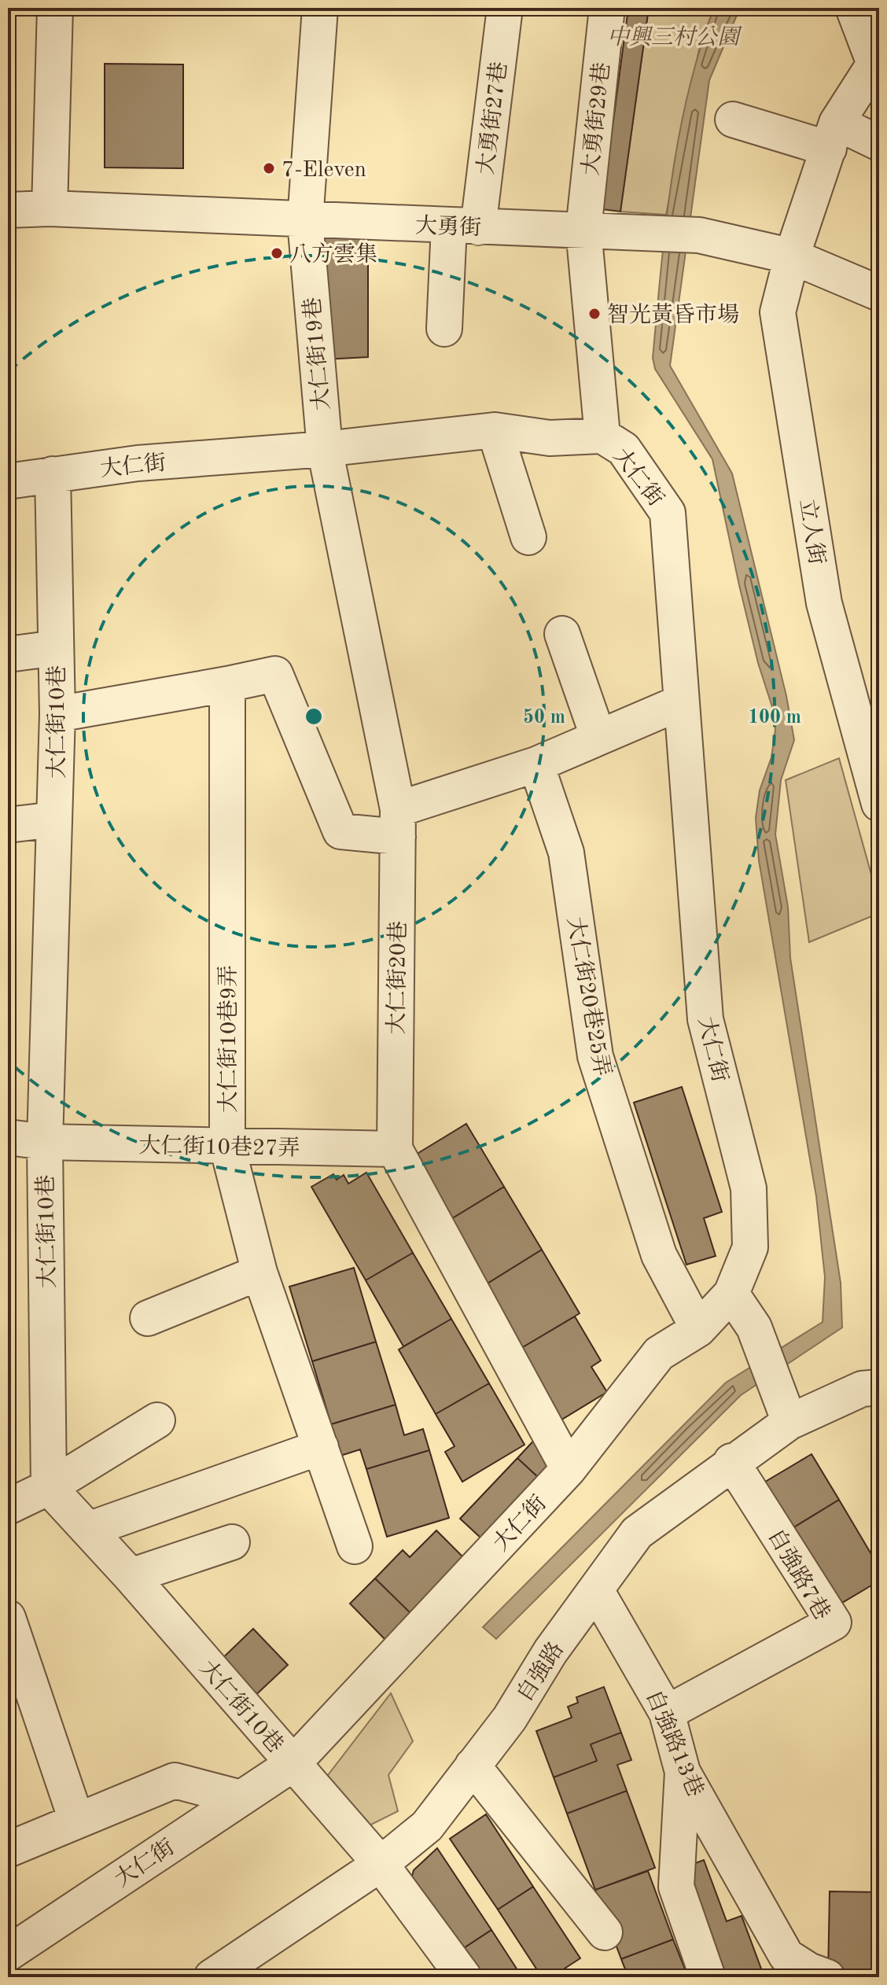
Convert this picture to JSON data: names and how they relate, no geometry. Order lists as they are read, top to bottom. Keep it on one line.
{"streets":{"street":["大勇街27巷","大勇街29巷","大勇街","大仁街19巷","大仁街","立人街","大仁街10巷","大仁街20巷","大仁街20巷25弄","大仁街10巷9弄","大仁街10巷27弄","自強路7巷","自強路","自強路13巷"]},"crossings":[["大勇街27巷","大勇街"],["大勇街29巷","大勇街"],["大勇街29巷","大仁街"],["大勇街","大仁街19巷"],["大勇街","立人街"],["大仁街19巷","大仁街"],["大仁街19巷","大仁街20巷"],["大仁街","大仁街10巷"],["大仁街","大仁街20巷"],["大仁街","大仁街20巷25弄"],["大仁街10巷","大仁街10巷27弄"],["大仁街10巷","自強路"],["大仁街20巷","大仁街10巷27弄"],["大仁街10巷9弄","大仁街10巷27弄"],["自強路7巷","自強路"],["自強路7巷","自強路13巷"],["自強路","自強路13巷"]],"parks":["中興三村公園"],"places":["7-Eleven","八方雲集","智光黃昏市場"],"rings":["50 m","100 m"]}
